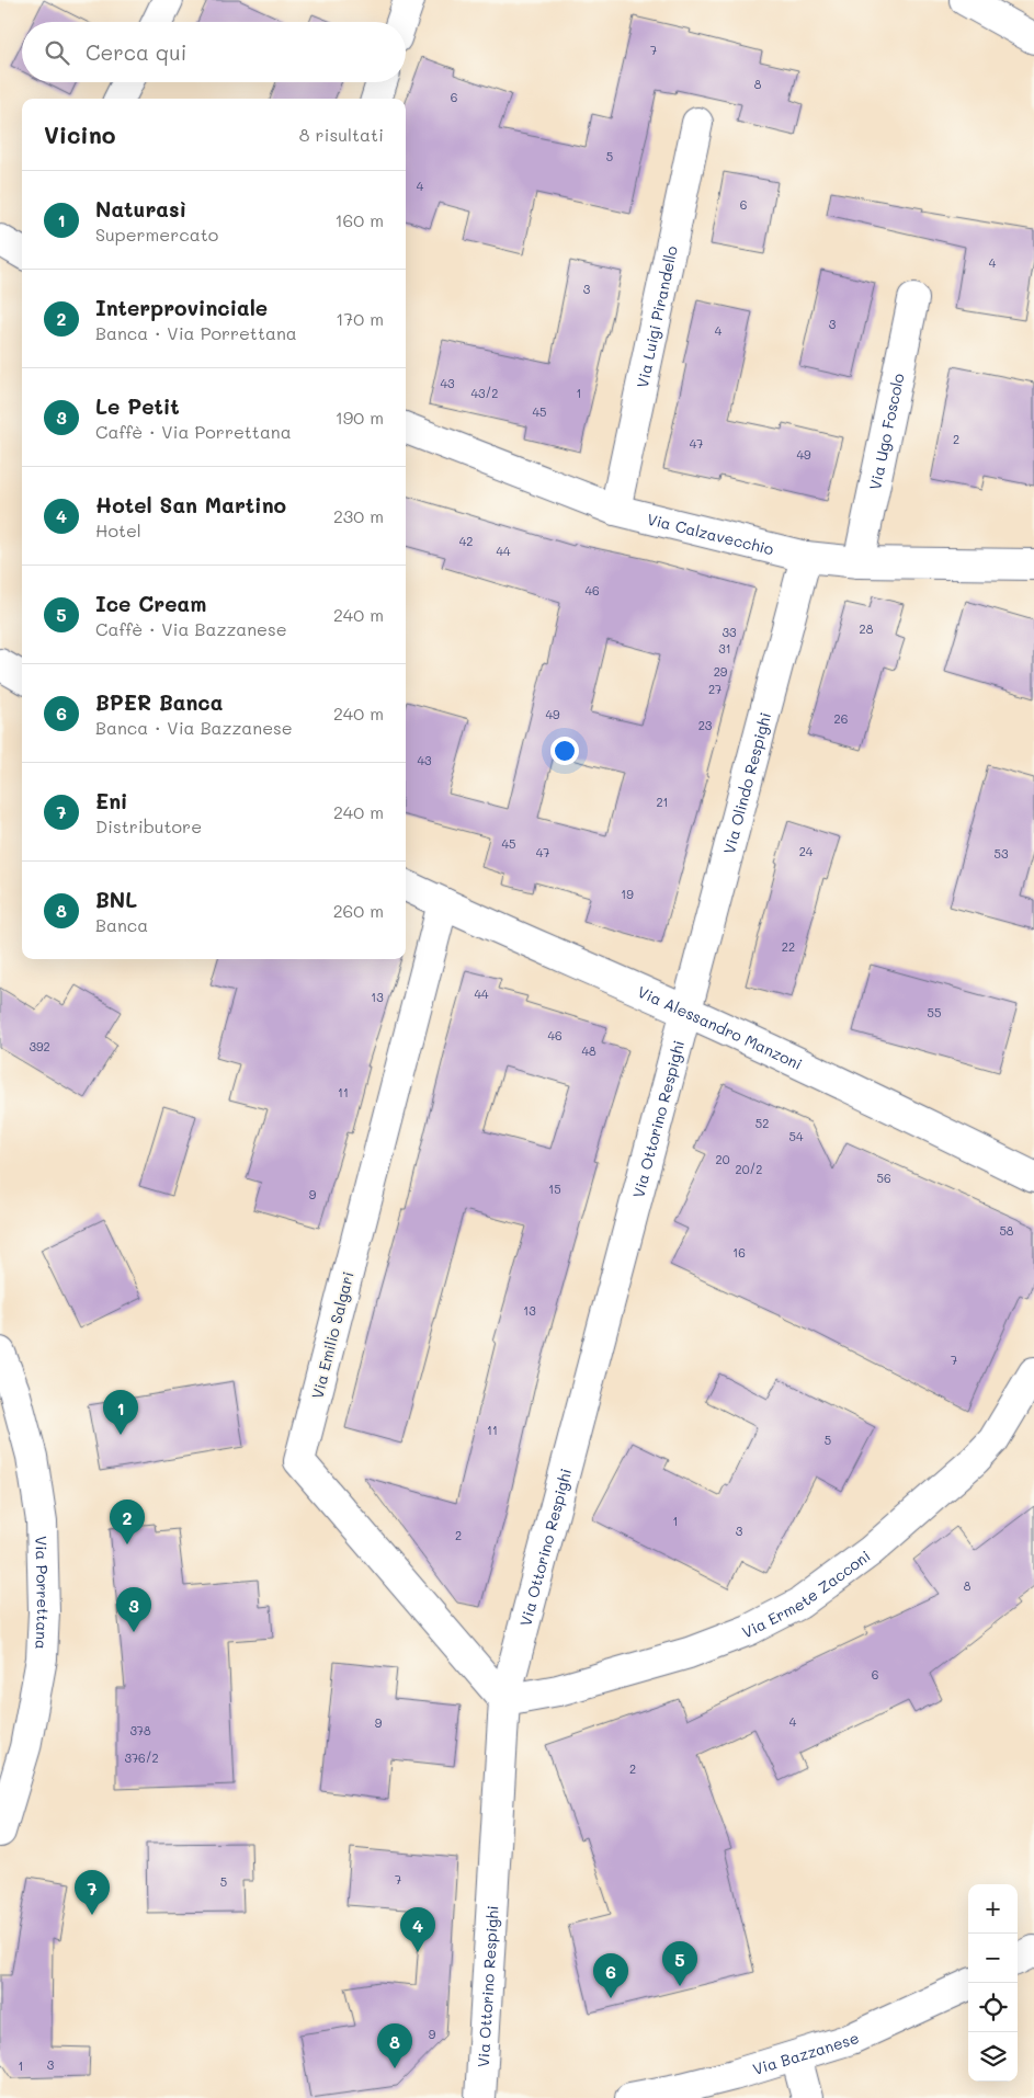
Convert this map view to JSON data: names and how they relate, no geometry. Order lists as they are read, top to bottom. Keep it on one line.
{"streets":{"main road":["Via Luigi Pirandello","Via Ugo Foscolo","Via Calzavecchio","Via Olindo Respighi","Via Alessandro Manzoni","Via Ottorino Respighi","Via Emilio Salgari","Via Porrettana","Via Ermete Zacconi","Via Bazzanese"]},"crossings":[["Via Luigi Pirandello","Via Calzavecchio"],["Via Ugo Foscolo","Via Calzavecchio"],["Via Calzavecchio","Via Olindo Respighi"],["Via Olindo Respighi","Via Alessandro Manzoni"],["Via Olindo Respighi","Via Ottorino Respighi"],["Via Alessandro Manzoni","Via Ottorino Respighi"],["Via Alessandro Manzoni","Via Emilio Salgari"],["Via Ottorino Respighi","Via Emilio Salgari"],["Via Ottorino Respighi","Via Ermete Zacconi"],["Via Emilio Salgari","Via Ermete Zacconi"]],"house_numbers":["7","8","6","5","4","6","4","3","3","4","43","43/2","1","45","2","47","49","42","44","46","28","33","31","29","27","49","26","23","43","21","45","24","47","53","19","22","44","13","55","46","392","48","11","52","54","20","20/2","56","15","9","58","16","13","7","11","5","1","3","2","8","6","4","9","378","376/2","2","7","5","9","3","1"],"page":{"search":"Cerca qui","heading":["Vicino","8 risultati"],"list":[{"mark":"1","name":"Naturasì","note":"Supermercato","value":"160 m"},{"mark":"2","name":"Interprovinciale","note":"Banca · Via Porrettana","value":"170 m"},{"mark":"3","name":"Le Petit","note":"Caffè · Via Porrettana","value":"190 m"},{"mark":"4","name":"Hotel San Martino","note":"Hotel","value":"230 m"},{"mark":"5","name":"Ice Cream","note":"Caffè · Via Bazzanese","value":"240 m"},{"mark":"6","name":"BPER Banca","note":"Banca · Via Bazzanese","value":"240 m"},{"mark":"7","name":"Eni","note":"Distributore","value":"240 m"},{"mark":"8","name":"BNL","note":"Banca","value":"260 m"}],"pins":["1","2","3","7","4","5","6","8"],"map_buttons":["+","−"]}}
